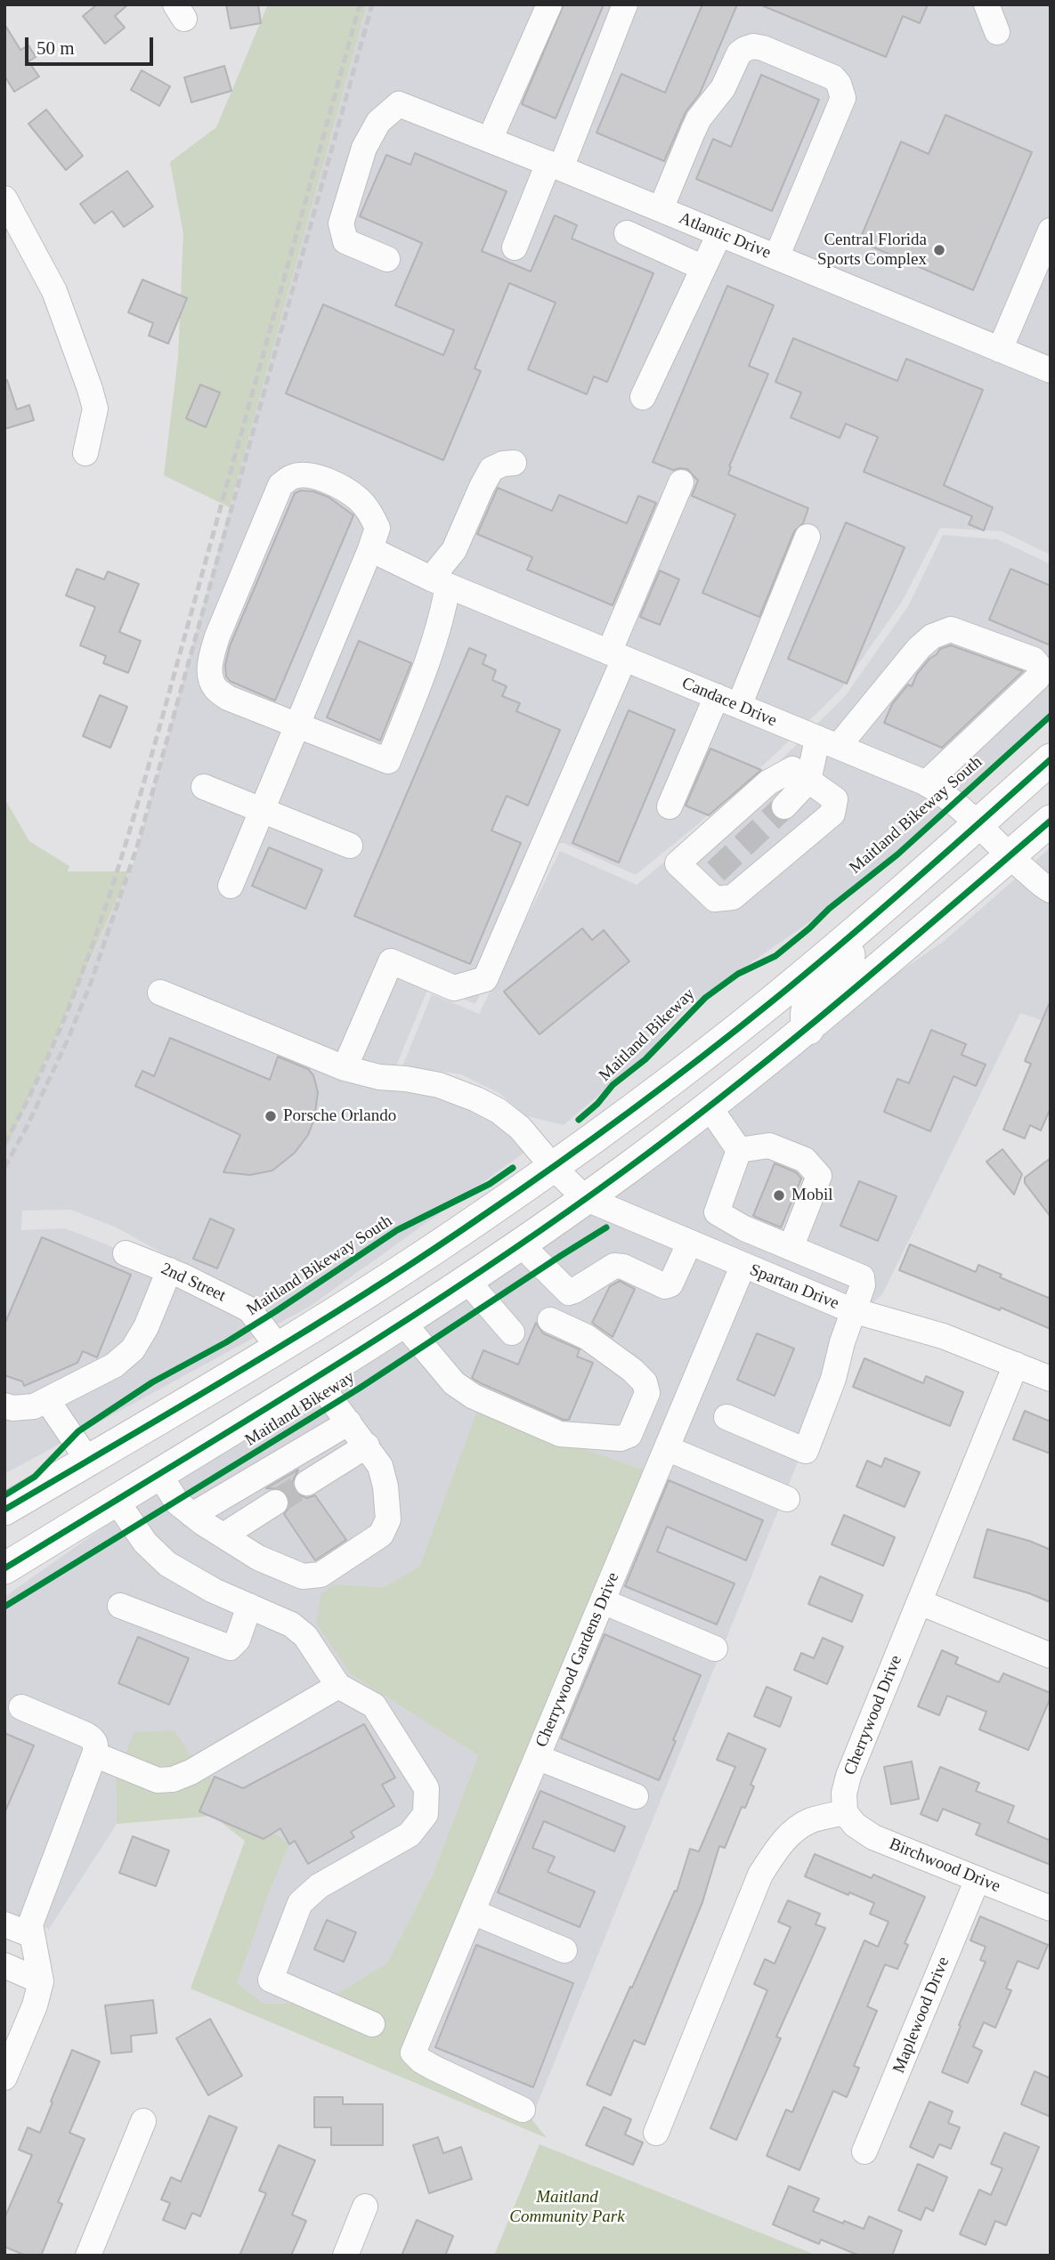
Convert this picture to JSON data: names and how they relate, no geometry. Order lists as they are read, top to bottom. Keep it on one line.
{"streets":{"street":["Atlantic Drive","Candace Drive","2nd Street","Spartan Drive","Cherrywood Gardens Drive","Cherrywood Drive","Birchwood Drive","Maplewood Drive"],"cycle path":["Maitland Bikeway South","Maitland Bikeway"]},"crossings":[["Spartan Drive","Cherrywood Gardens Drive"],["Spartan Drive","Cherrywood Drive"],["Cherrywood Drive","Birchwood Drive"],["Birchwood Drive","Maplewood Drive"]],"parks":["Maitland Community Park"],"places":["Central Florida Sports Complex","Porsche Orlando","Mobil"],"scale_bar":"50 m"}
